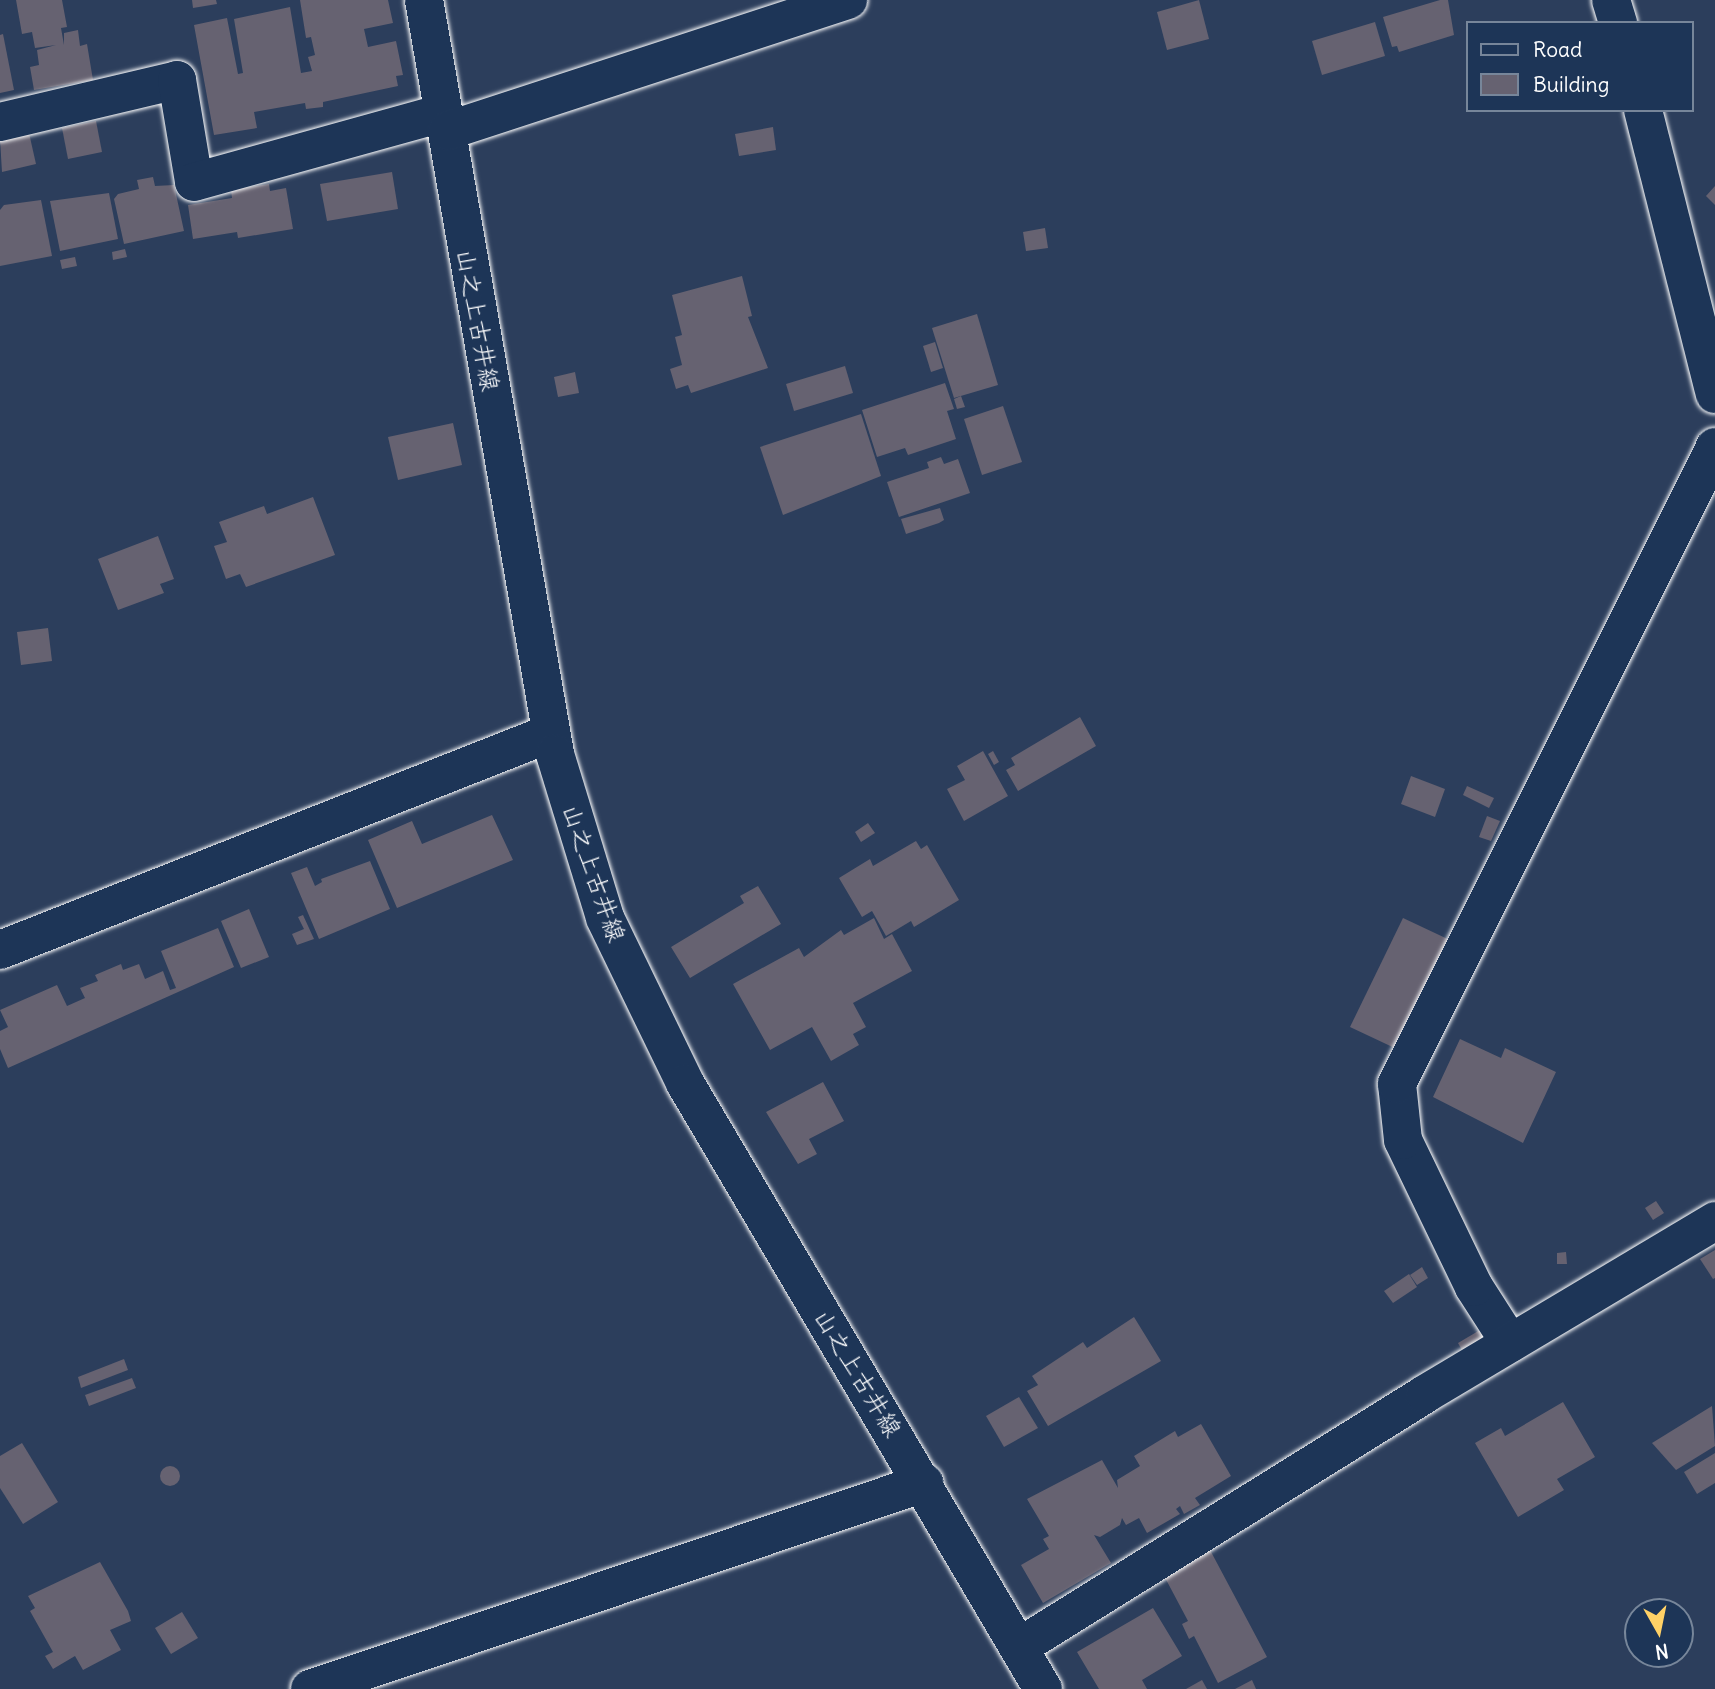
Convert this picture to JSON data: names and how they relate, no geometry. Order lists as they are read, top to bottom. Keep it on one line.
{"streets":{"street":["山之上古井線"]},"legend":["Road","Building"],"north":"bottom"}
